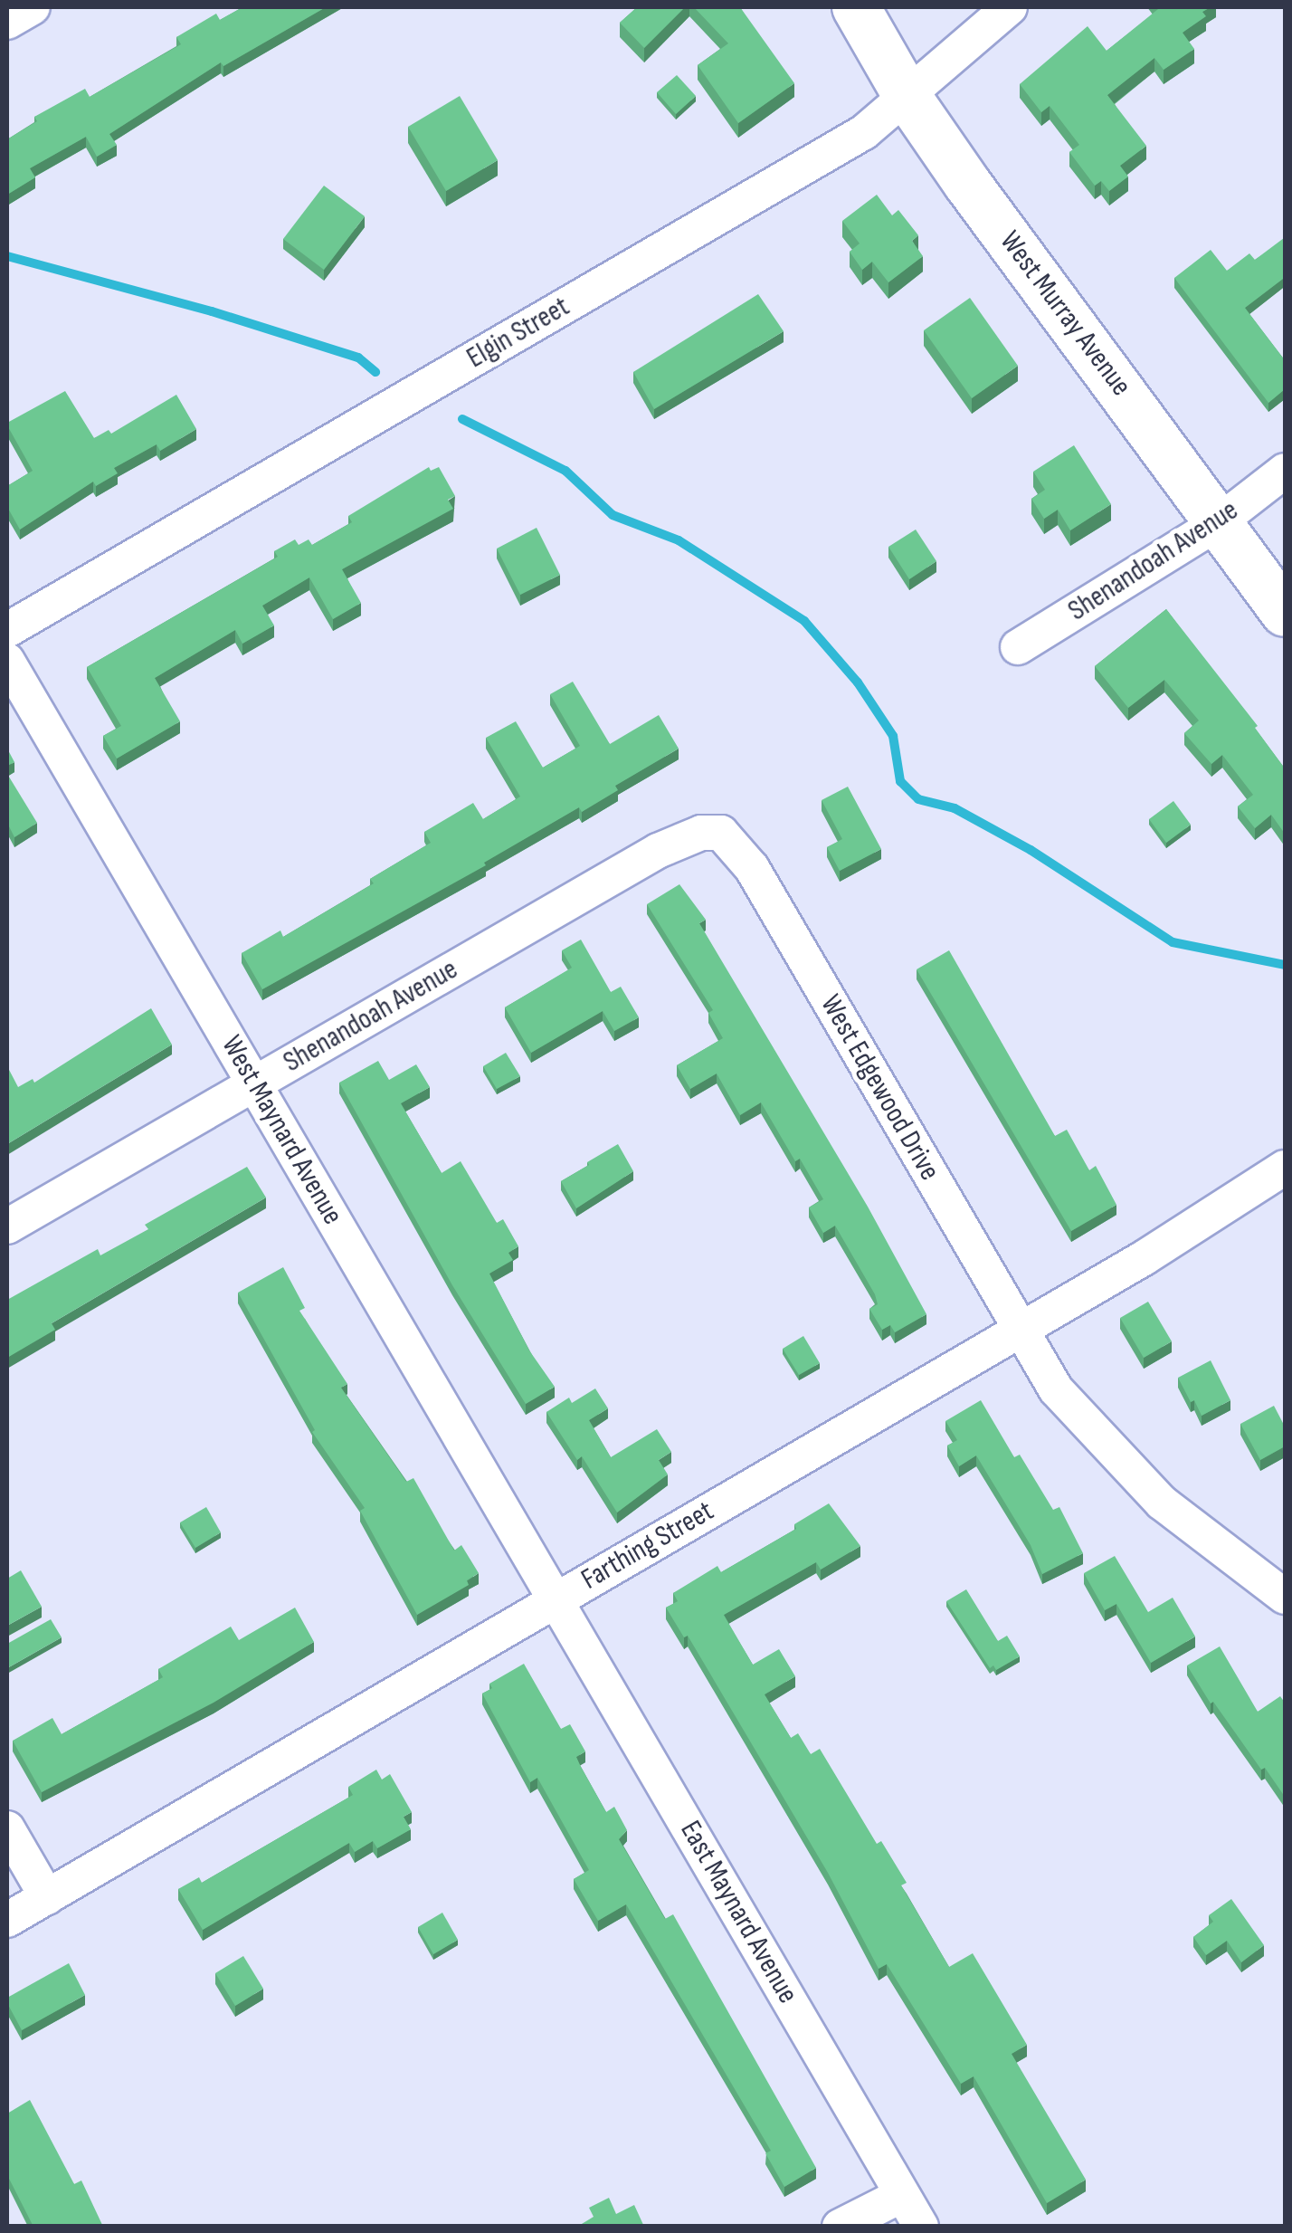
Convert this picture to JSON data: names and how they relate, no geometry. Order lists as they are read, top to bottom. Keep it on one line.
{"streets":{"street":["West Murray Avenue","Elgin Street","Shenandoah Avenue","West Edgewood Drive","West Maynard Avenue","Farthing Street","East Maynard Avenue"]},"crossings":[["West Murray Avenue","Elgin Street"],["West Murray Avenue","Shenandoah Avenue"],["Shenandoah Avenue","West Edgewood Drive"],["Shenandoah Avenue","West Maynard Avenue"],["West Edgewood Drive","Farthing Street"],["West Maynard Avenue","Farthing Street"],["West Maynard Avenue","East Maynard Avenue"],["Farthing Street","East Maynard Avenue"]]}
